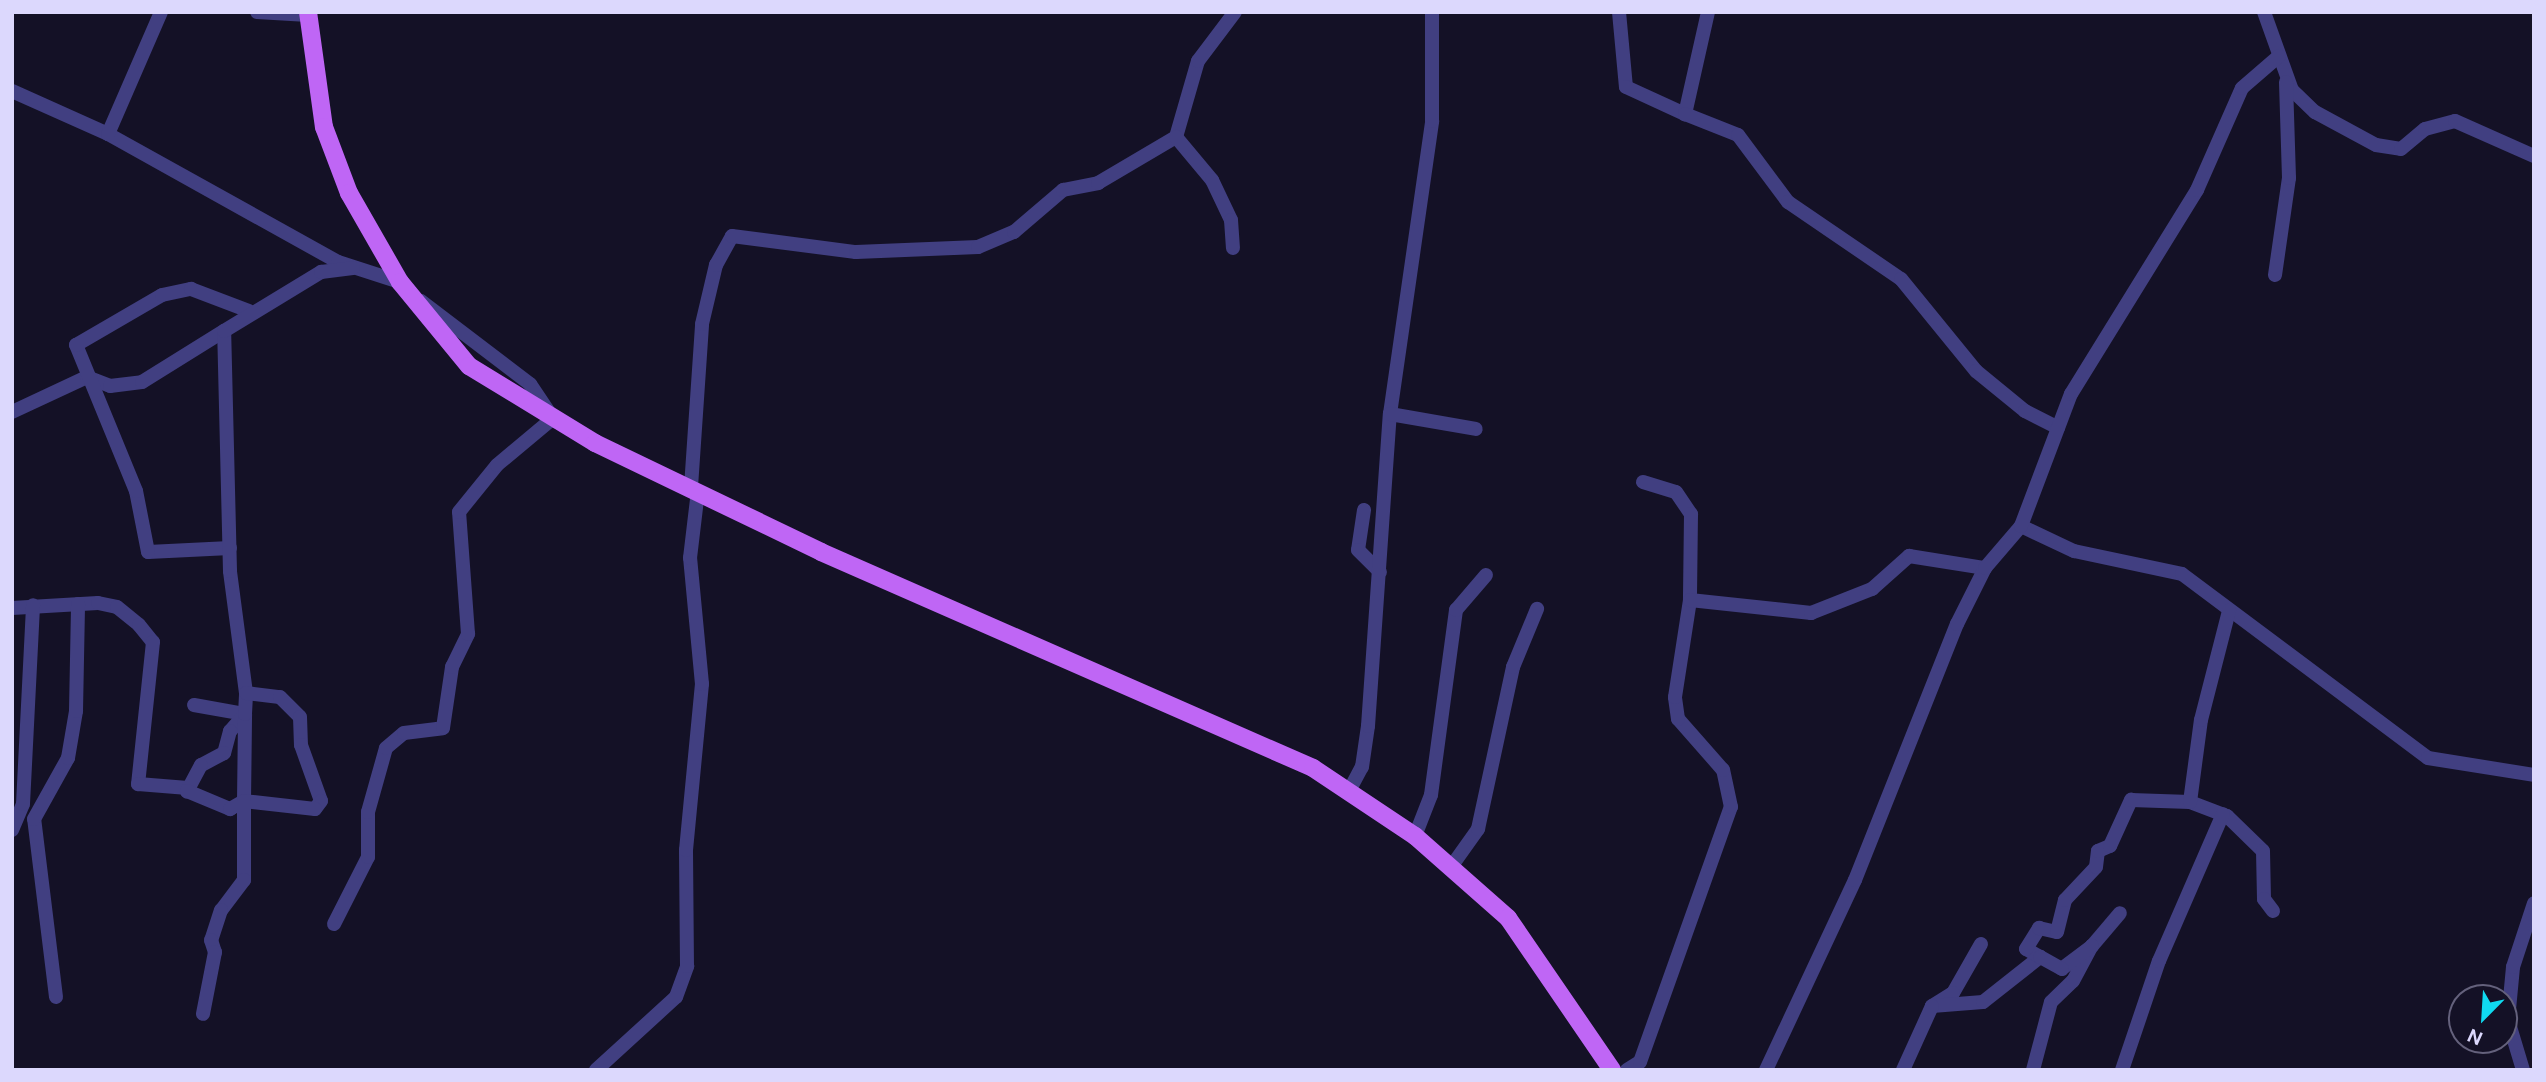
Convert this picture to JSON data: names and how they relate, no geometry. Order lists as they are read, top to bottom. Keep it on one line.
{"north":"bottom left"}
